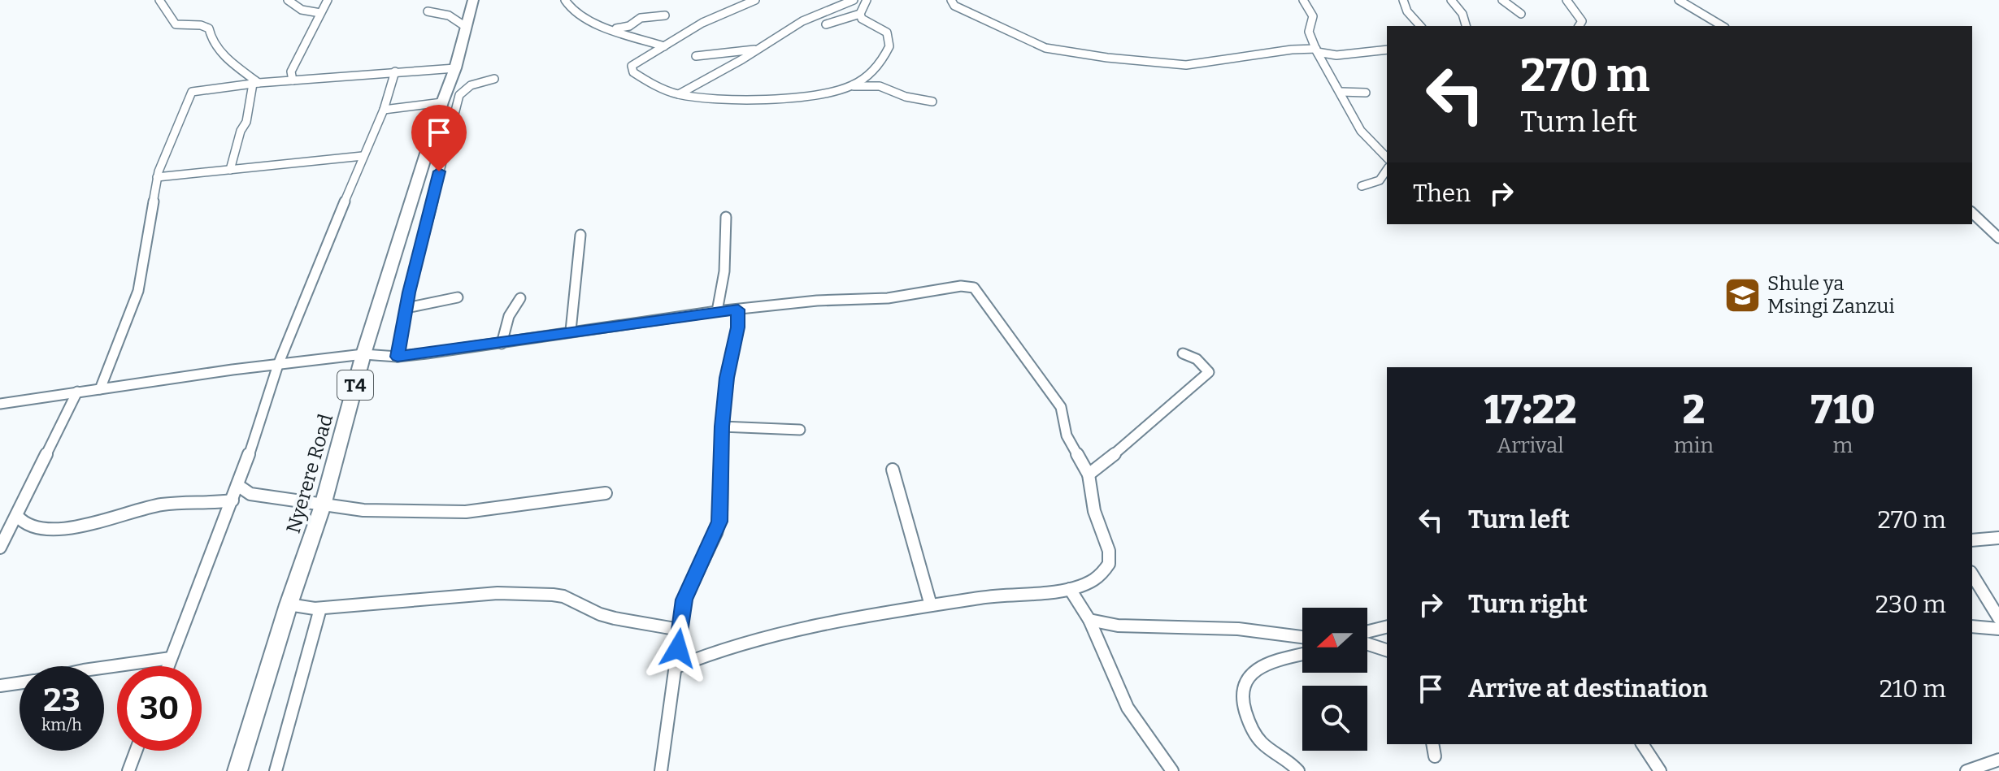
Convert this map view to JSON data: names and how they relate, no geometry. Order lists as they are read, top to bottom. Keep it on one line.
{"streets":{"highway":["T4","Nyerere Road"]},"places":{"school or university":["Shule ya Msingi Zanzui"]},"north":"left","page":{"turn":["270 m","Turn left"],"then":"Then","eta":["17:22","Arrival","2","min","710","m"],"list":[{"name":"Turn left","value":"270 m"},{"name":"Turn right","value":"230 m"},{"name":"Arrive at destination","value":"210 m"}],"speed":"23 km/h","limit":"30"}}
